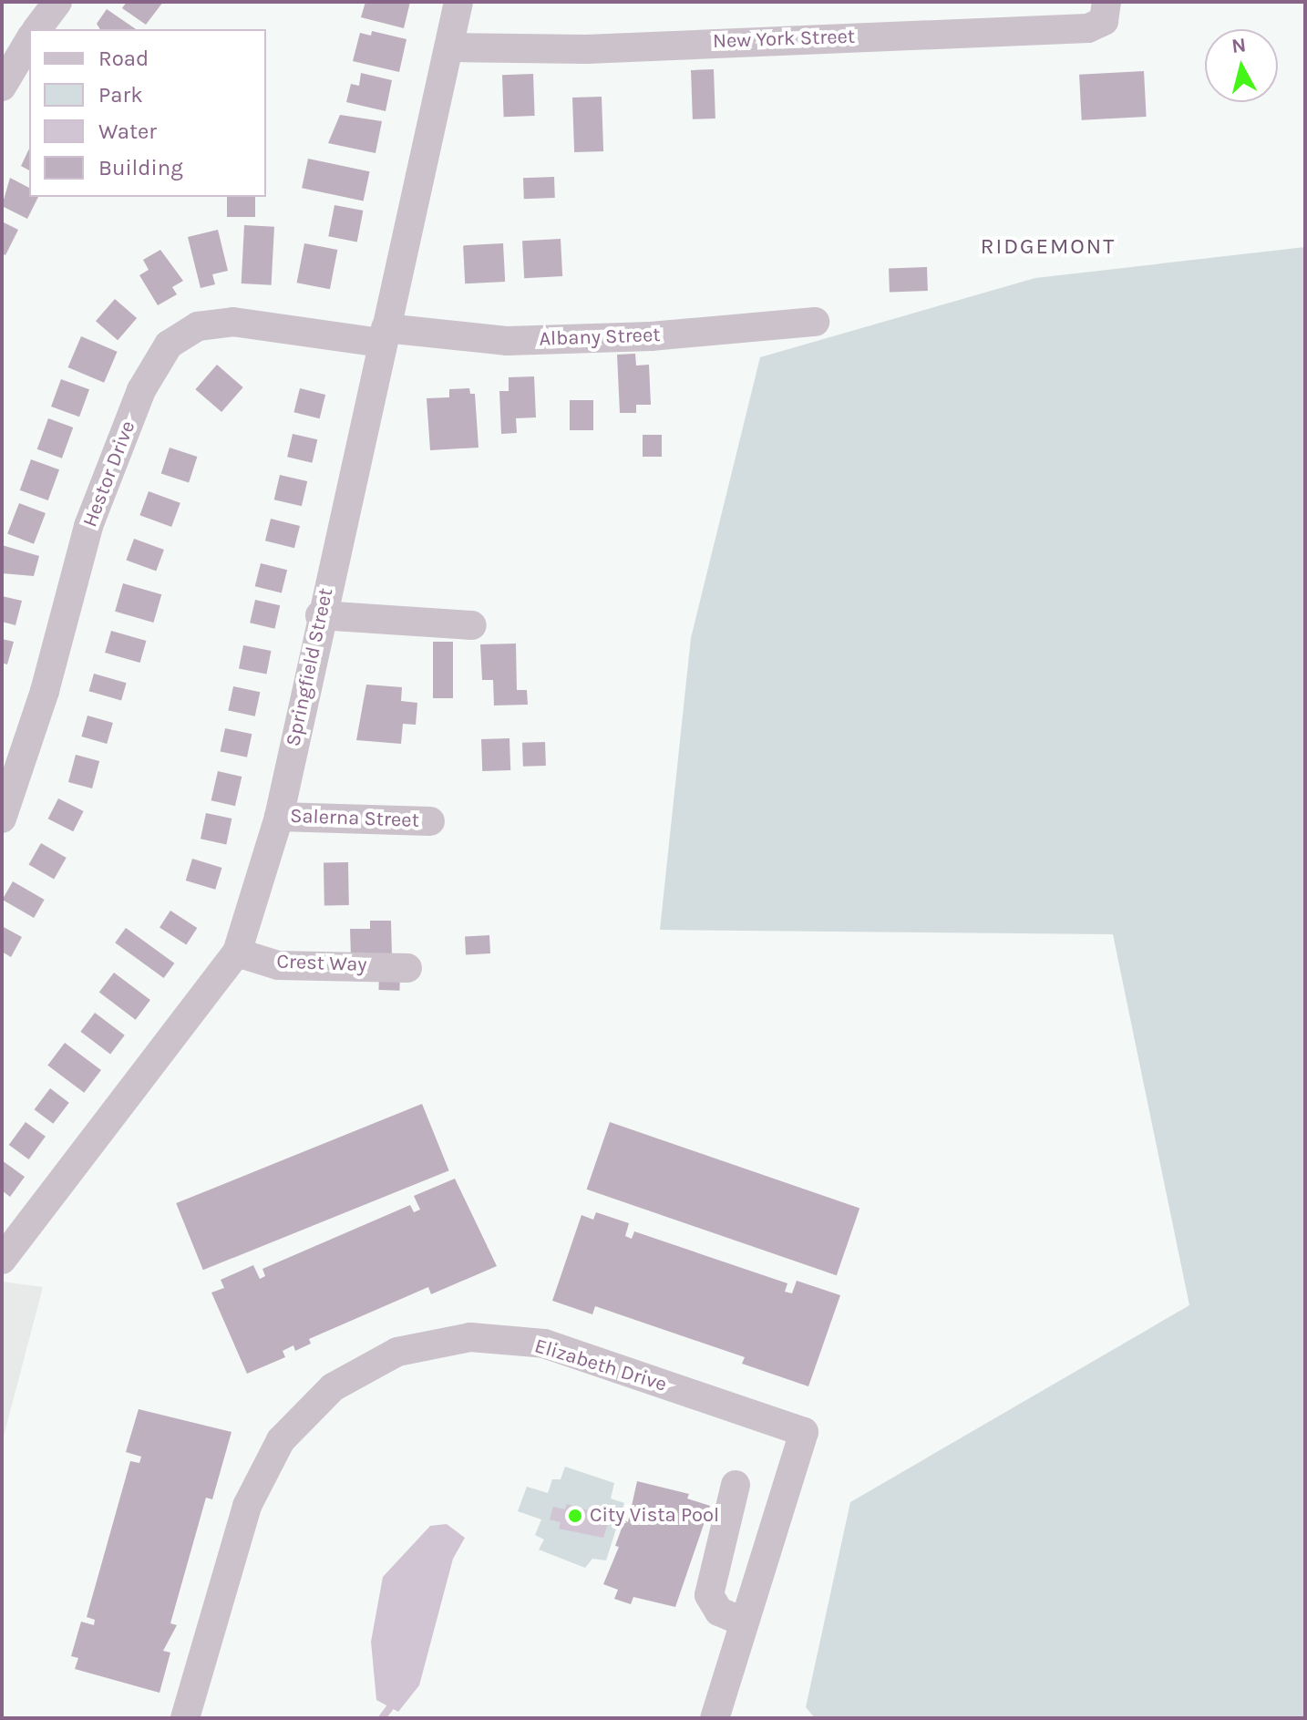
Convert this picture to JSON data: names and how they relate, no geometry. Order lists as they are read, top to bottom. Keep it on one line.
{"streets":{"street":["New York Street","Albany Street","Hestor Drive","Springfield Street","Salerna Street","Crest Way","Elizabeth Drive"]},"crossings":[["New York Street","Springfield Street"],["Albany Street","Hestor Drive"],["Albany Street","Springfield Street"],["Hestor Drive","Springfield Street"],["Springfield Street","Salerna Street"],["Springfield Street","Crest Way"]],"districts":["RIDGEMONT"],"places":["City Vista Pool"],"legend":["Road","Park","Water","Building"],"north":"top"}
